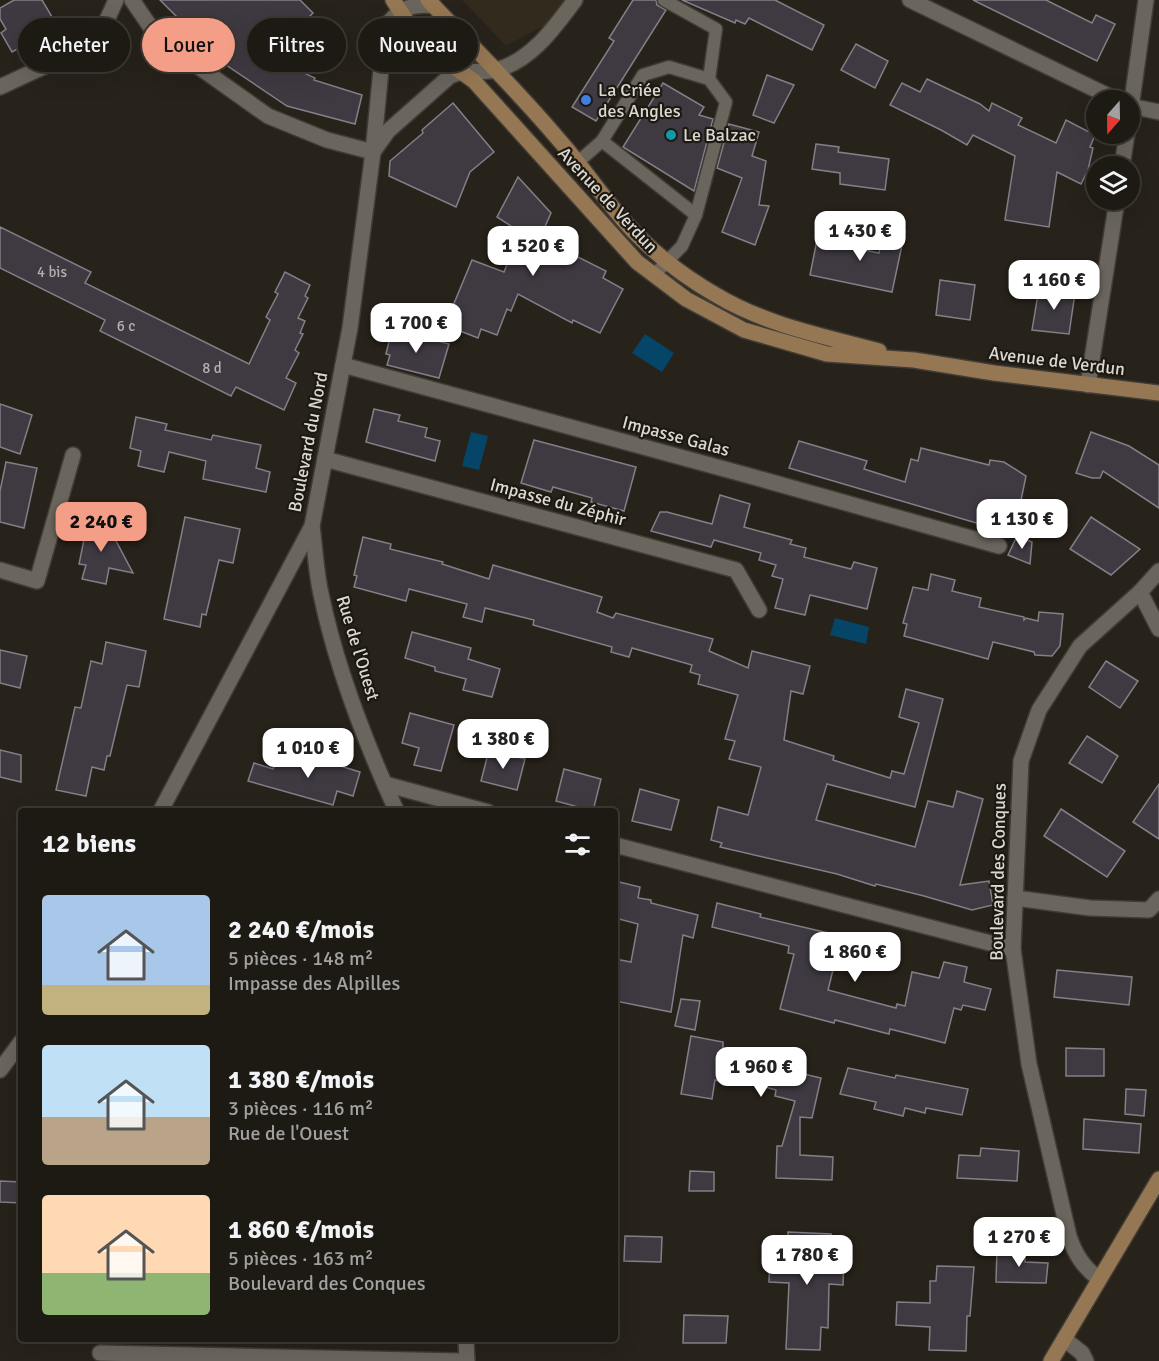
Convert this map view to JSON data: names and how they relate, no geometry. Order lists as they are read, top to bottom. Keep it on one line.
{"streets":{"main road":["Avenue de Verdun"],"street":["Impasse Galas","Boulevard du Nord","Impasse du Zéphir","Rue de l'Ouest","Boulevard des Conques"]},"crossings":[["Avenue de Verdun","Boulevard du Nord"],["Impasse Galas","Boulevard du Nord"],["Boulevard du Nord","Impasse du Zéphir"],["Boulevard du Nord","Rue de l'Ouest"]],"places":["La Criée des Angles","Le Balzac"],"house_numbers":["4 bis","6 c","8 d"],"north":"bottom","page":{"chip":["Acheter","Louer","Filtres","Nouveau"],"price":["1 430 €","1 520 €","1 160 €","1 700 €","1 130 €","2 240 €","1 380 €","1 010 €","1 860 €","1 960 €","1 270 €","1 780 €"],"heading":"12 biens","list":[{"name":"2 240 €/mois","note":"5 pièces · 148 m² · Impasse des Alpilles"},{"name":"1 380 €/mois","note":"3 pièces · 116 m² · Rue de l'Ouest"},{"name":"1 860 €/mois","note":"5 pièces · 163 m² · Boulevard des Conques"}]}}
